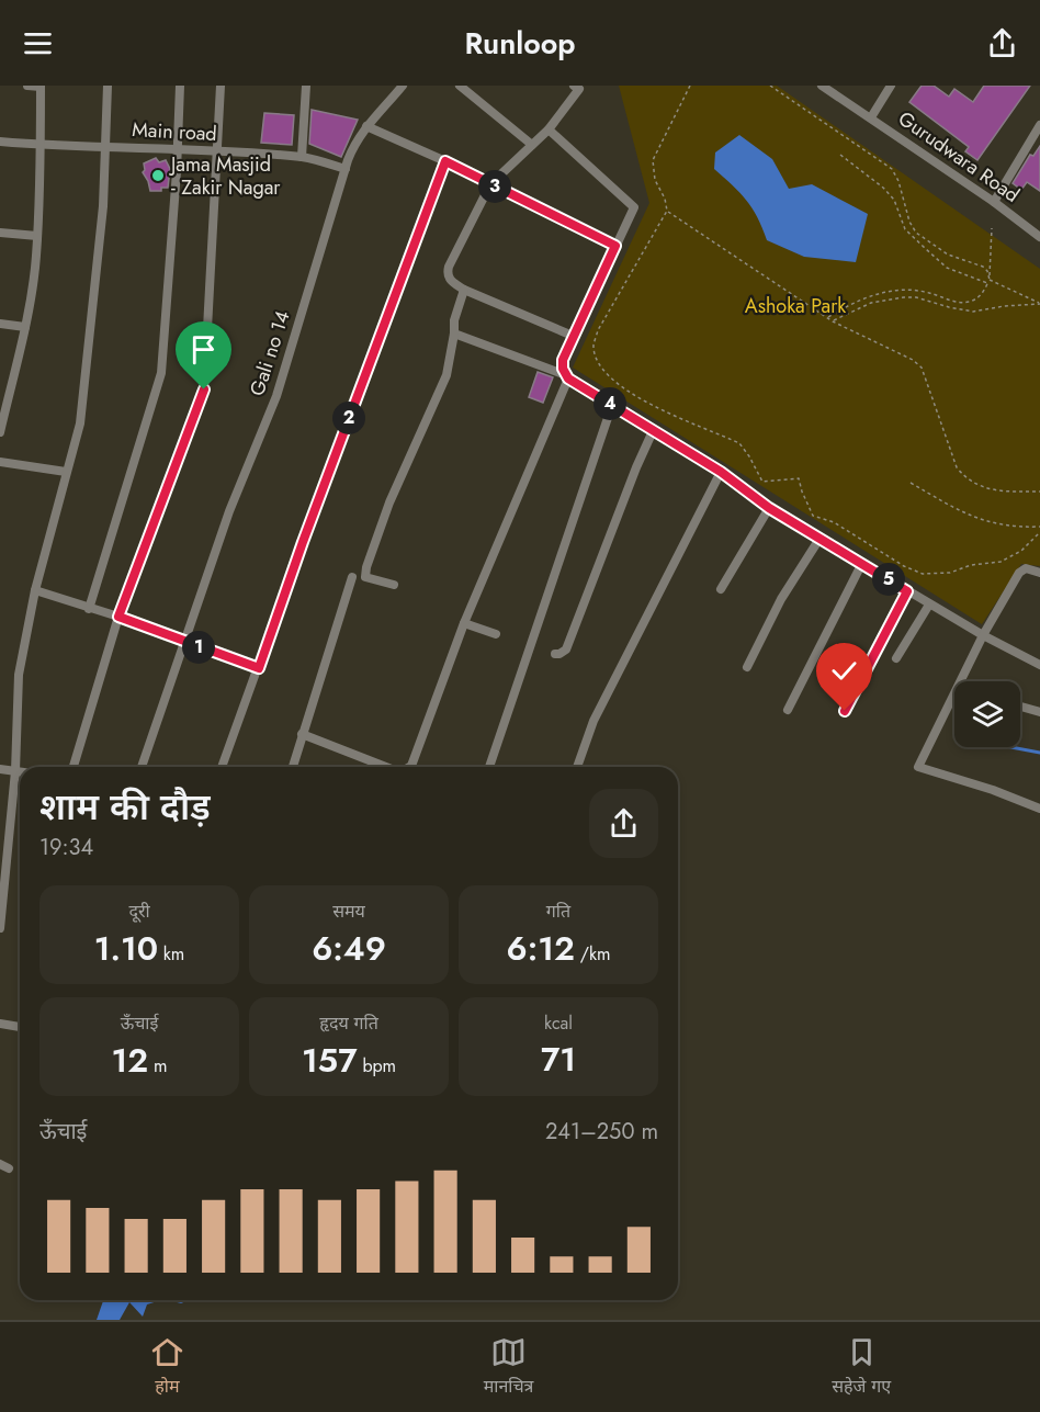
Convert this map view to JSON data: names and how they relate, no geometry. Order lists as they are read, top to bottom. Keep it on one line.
{"streets":{"street":["Main road","Gurudwara Road","Gali no 14"]},"crossings":[["Main road","Gali no 14"]],"parks":["Ashoka Park"],"places":["Jama Masjid - Zakir Nagar"],"page":{"header":"Runloop","pins":["3","4","2","5","1"],"heading":["शाम की दौड़","19:34"],"stats":[["दूरी","1.10 km"],["समय","6:49"],["गति","6:12 /km"],["ऊँचाई","12 m"],["हृदय गति","157 bpm"],["kcal","71"]],"chart":["ऊँचाई","241–250 m"],"tabs":["होम","मानचित्र","सहेजे गए"]}}
